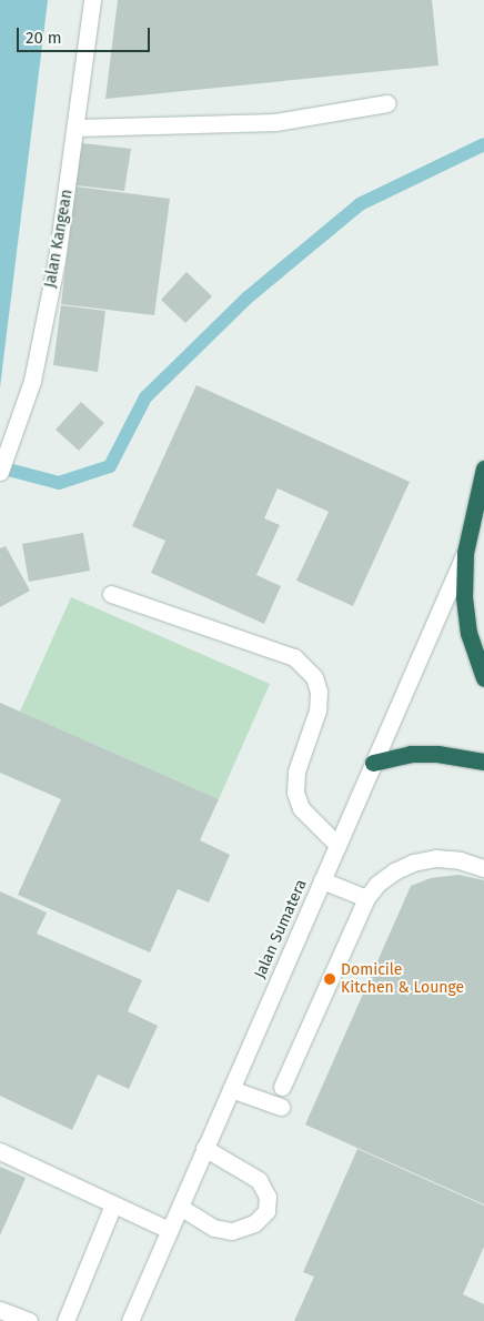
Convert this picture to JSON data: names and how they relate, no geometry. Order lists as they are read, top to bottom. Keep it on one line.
{"streets":{"highway":["Jalan Sumatera"],"street":["Jalan Kangean"]},"places":["Domicile Kitchen & Lounge"],"scale_bar":"20 m"}
